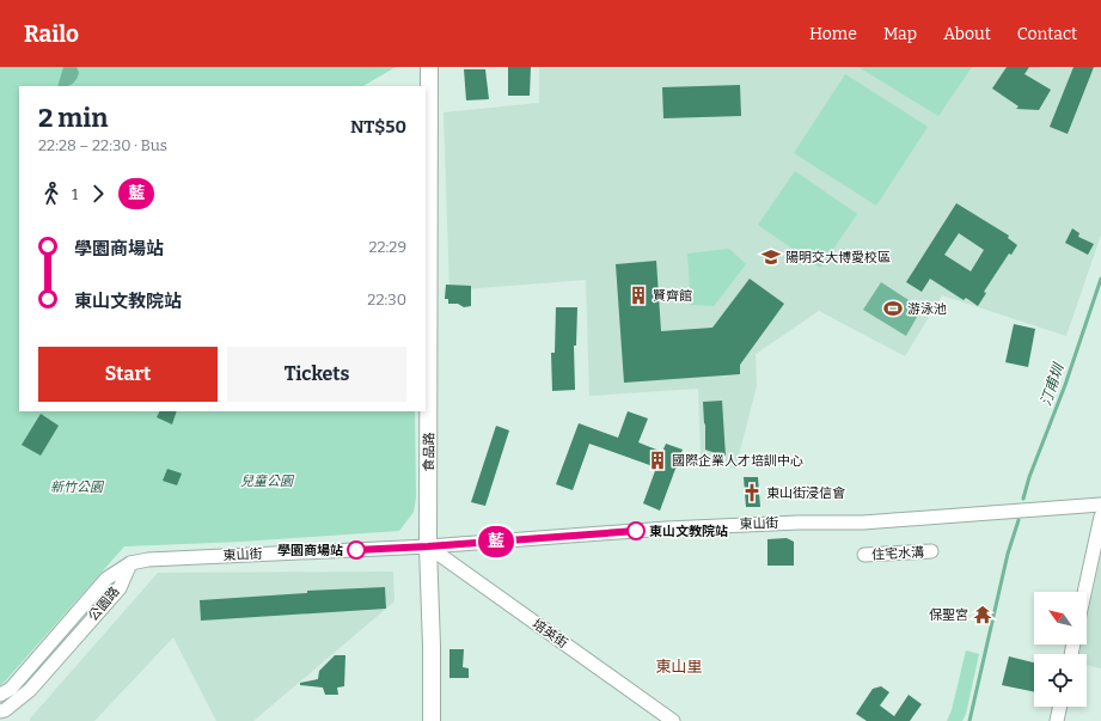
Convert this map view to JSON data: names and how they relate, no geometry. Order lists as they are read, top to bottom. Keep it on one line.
{"streets":{"street":["食品路","東山街","住宅水溝","公園路","培英街"]},"crossings":[["食品路","東山街"],["食品路","培英街"],["東山街","公園路"],["東山街","培英街"]],"districts":["東山里"],"water":["汀甫圳"],"parks":["兒童公園","新竹公園"],"places":{"school or university":["陽明交大博愛校區"],"building":["賢齊館","國際企業人才培訓中心"],"sports":["游泳池"],"church":["東山街浸信會"],"other":["東山文教院站","學園商場站"],"temple":["保聖宮"]},"lines":["bus line 藍"],"north":"top left","page":{"header":"Railo","nav":["Home","Map","About","Contact"],"on_map":"藍","heading":["2 min","22:28 – 22:30 · Bus","NT$50"],"legs":["1","藍"],"list":[{"name":"學園商場站","value":"22:29"},{"name":"東山文教院站","value":"22:30"}],"buttons":["Start","Tickets"]}}
